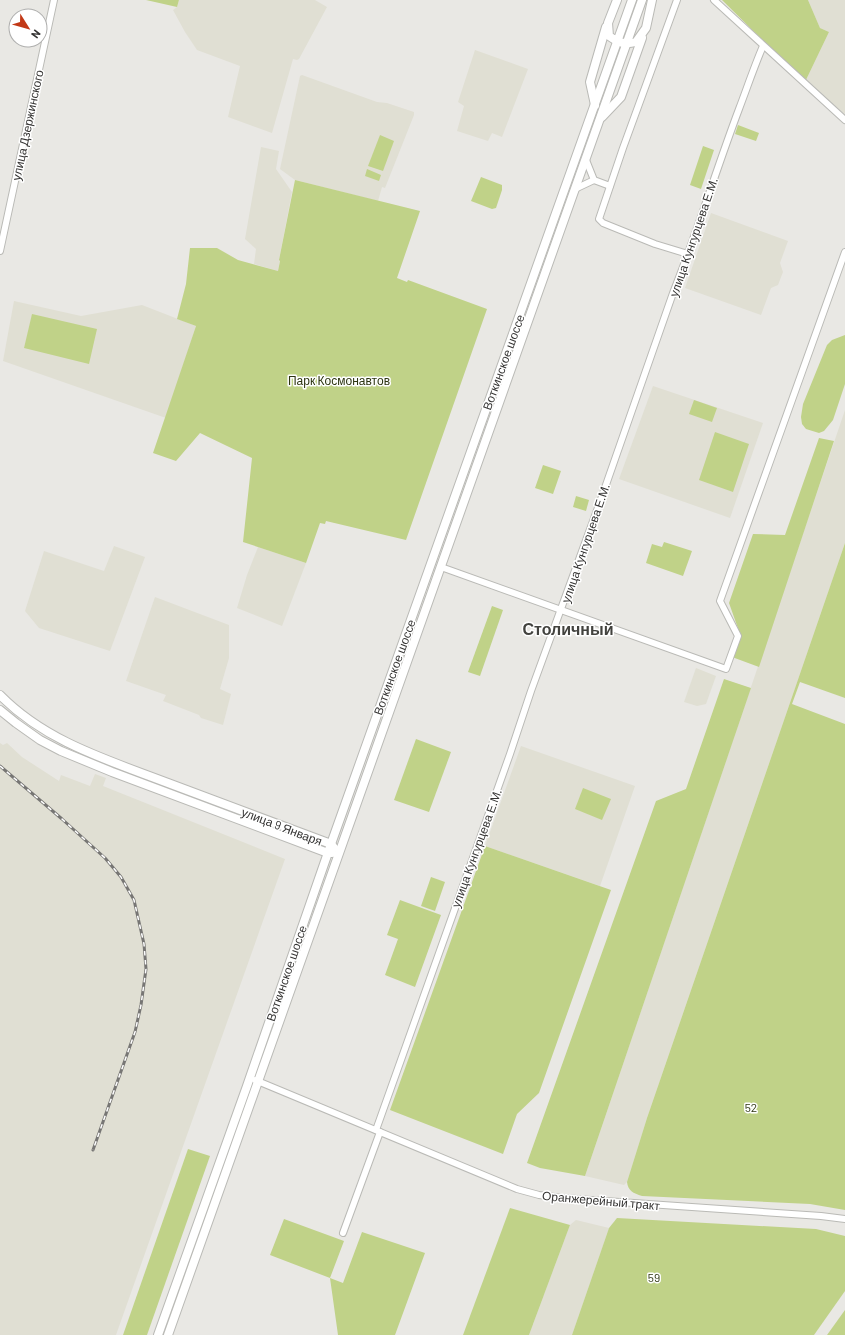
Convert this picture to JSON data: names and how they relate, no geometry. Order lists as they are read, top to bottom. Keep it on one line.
{"streets":{"main road":["Воткинское шоссе","улица 9 Января"],"street":["улица Дзержинского","улица Кунгурцева Е.М.","Оранжерейный тракт"]},"crossings":[["улица Кунгурцева Е.М.","Оранжерейный тракт"],["Воткинское шоссе","улица 9 Января"],["Воткинское шоссе","Оранжерейный тракт"]],"districts":["Столичный"],"parks":["Парк Космонавтов","52","59"],"north":"bottom right"}
